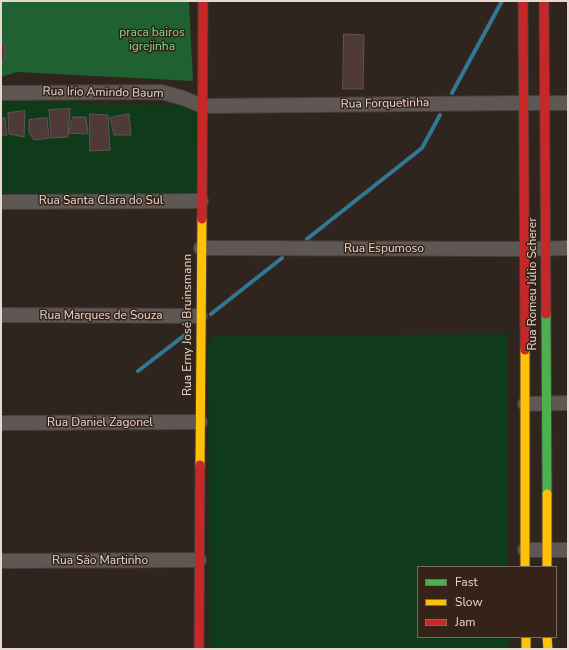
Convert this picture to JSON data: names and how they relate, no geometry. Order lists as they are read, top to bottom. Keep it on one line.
{"streets":{"main road":["Rua Romeu Júlio Scherer","Rua Erny José Bruinsmann"],"street":["Rua Irio Amindo Baum","Rua Forquetinha","Rua Santa Clara do Sul","Rua Espumoso","Rua Marques de Souza","Rua Daniel Zagonel","Rua São Martinho"]},"crossings":[["Rua Irio Amindo Baum","Rua Forquetinha"],["Rua Irio Amindo Baum","Rua Erny José Bruinsmann"],["Rua Forquetinha","Rua Romeu Júlio Scherer"],["Rua Forquetinha","Rua Erny José Bruinsmann"],["Rua Santa Clara do Sul","Rua Erny José Bruinsmann"],["Rua Espumoso","Rua Romeu Júlio Scherer"],["Rua Espumoso","Rua Erny José Bruinsmann"],["Rua Marques de Souza","Rua Erny José Bruinsmann"],["Rua Erny José Bruinsmann","Rua Daniel Zagonel"],["Rua Erny José Bruinsmann","Rua São Martinho"]],"parks":["praca bairos igrejinha"],"legend":["Fast","Slow","Jam"]}
